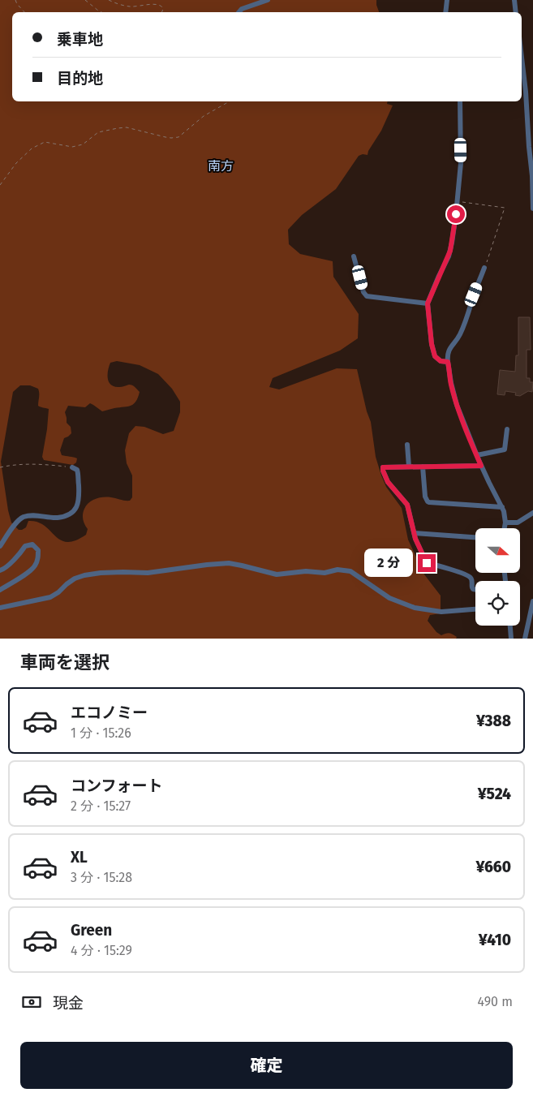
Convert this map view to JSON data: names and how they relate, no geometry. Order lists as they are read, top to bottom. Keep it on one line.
{"districts":["南方"],"north":"right","page":{"banner":["乗車地","目的地"],"bubble":"2 分","heading":"車両を選択","list":[{"name":"エコノミー","note":"1 分 · 15:26","value":"¥388"},{"name":"コンフォート","note":"2 分 · 15:27","value":"¥524"},{"name":"XL","note":"3 分 · 15:28","value":"¥660"},{"name":"Green","note":"4 分 · 15:29","value":"¥410"}],"pay":["現金","490 m"],"buttons":"確定"}}
